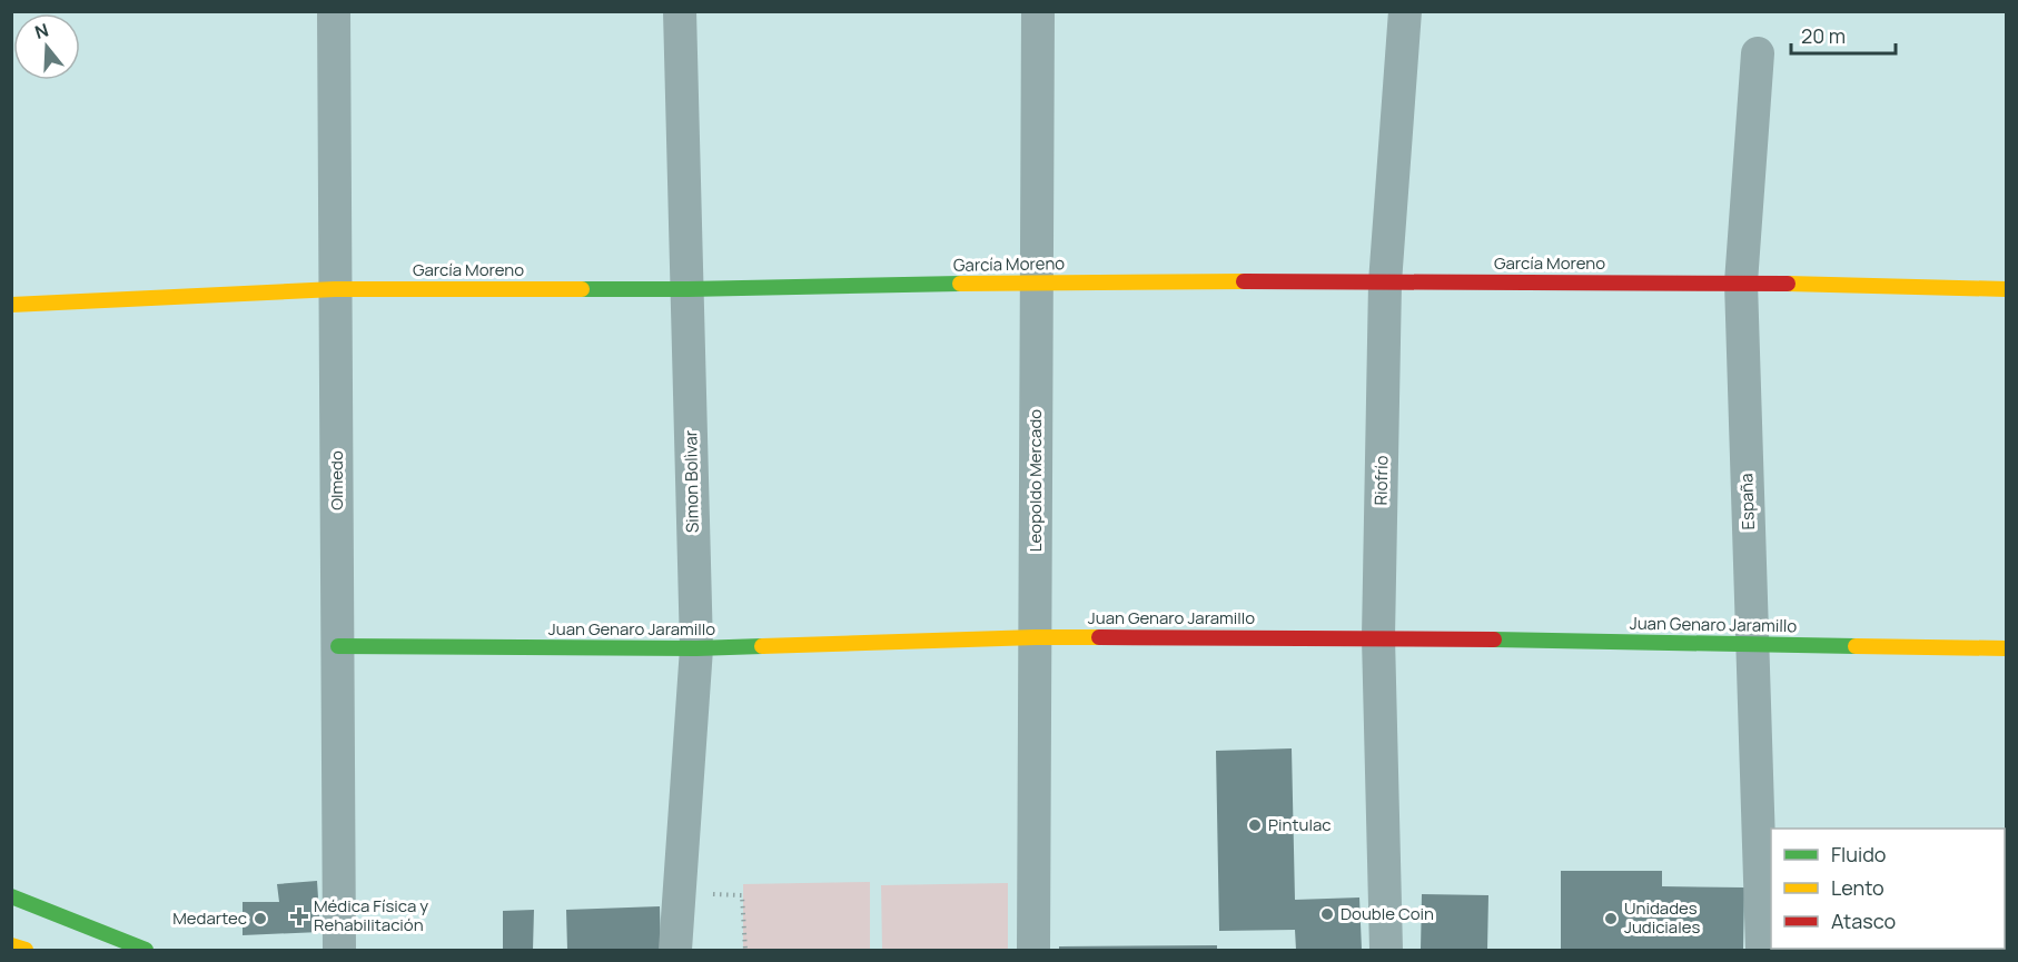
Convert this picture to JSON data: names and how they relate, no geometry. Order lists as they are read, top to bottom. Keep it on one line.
{"streets":{"street":["García Moreno","Olmedo","Leopoldo Mercado","Riofrío","Simon Bolìvar","España","Juan Genaro Jaramillo"]},"crossings":[["García Moreno","Olmedo"],["García Moreno","Leopoldo Mercado"],["García Moreno","Riofrío"],["García Moreno","Simon Bolìvar"],["García Moreno","España"],["Olmedo","Juan Genaro Jaramillo"],["Leopoldo Mercado","Juan Genaro Jaramillo"],["Riofrío","Juan Genaro Jaramillo"],["Simon Bolìvar","Juan Genaro Jaramillo"],["España","Juan Genaro Jaramillo"]],"places":{"other":["Pintulac","Double Coin","Medartec","Unidades Judiciales"],"health":["Médica Física y Rehabilitación"]},"legend":["Fluido","Lento","Atasco"],"scale_bar":"20 m","north":"top"}
